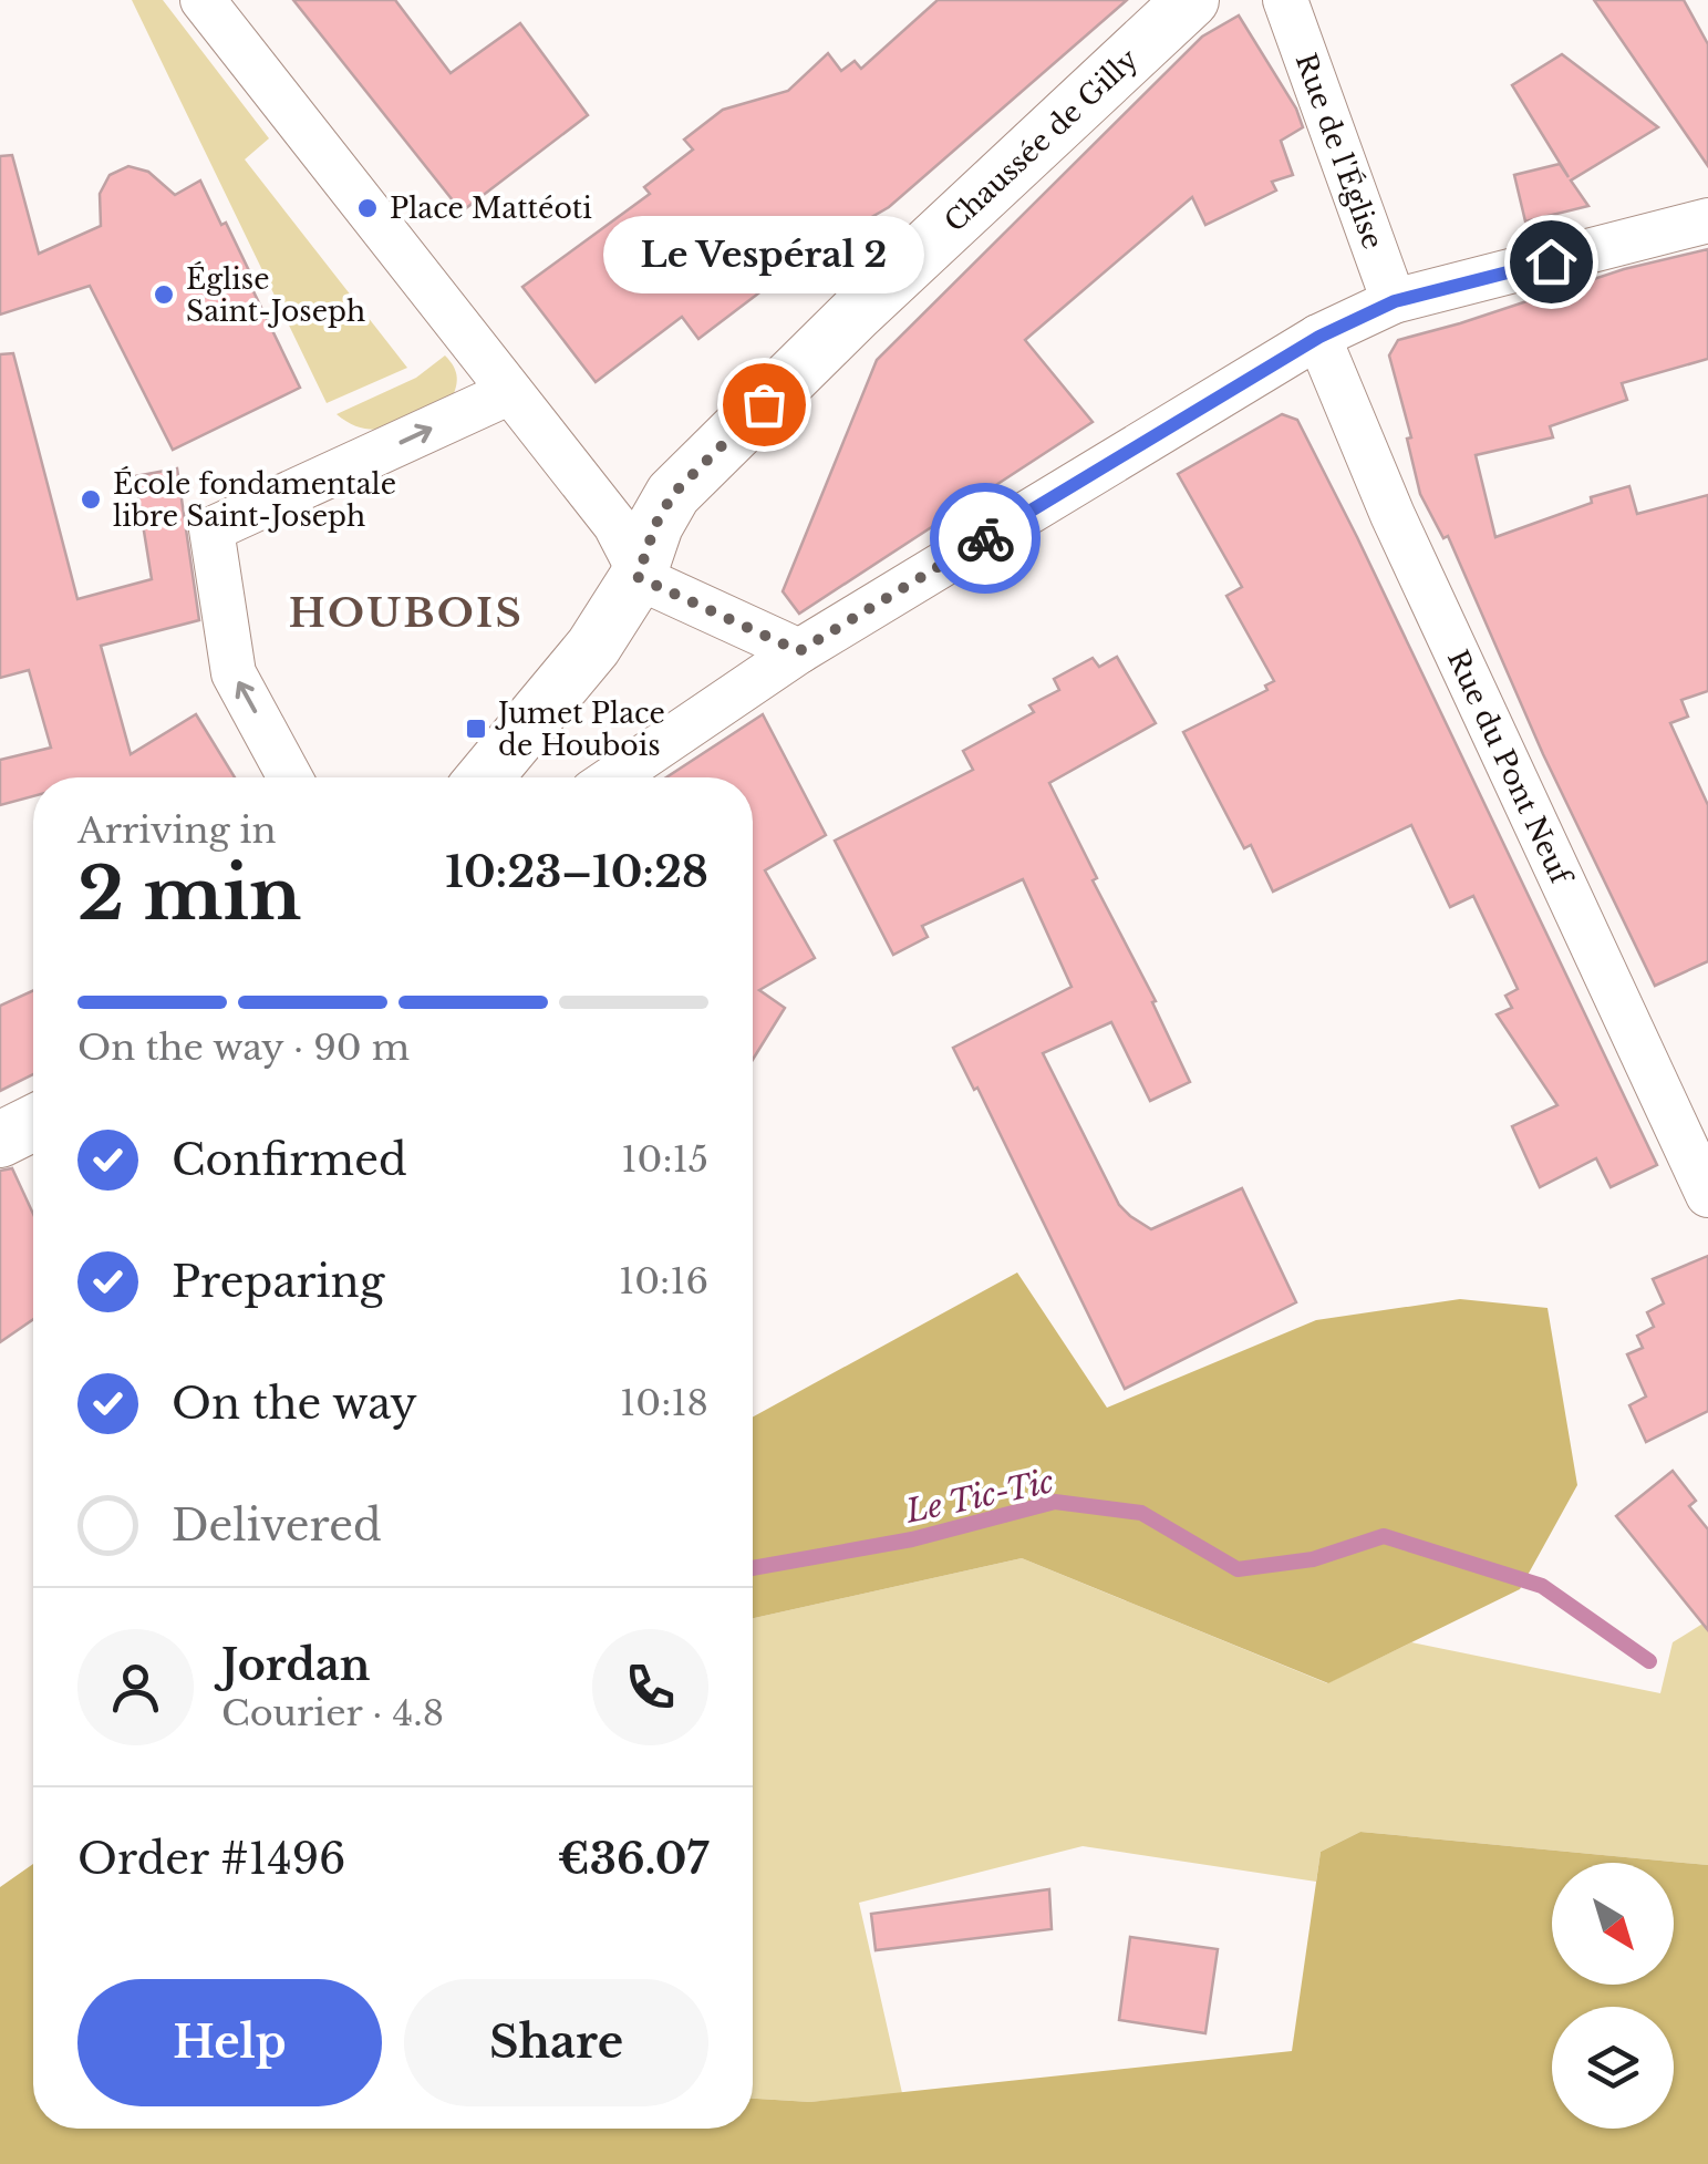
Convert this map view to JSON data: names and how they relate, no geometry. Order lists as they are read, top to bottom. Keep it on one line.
{"streets":{"street":["Chaussée de Gilly","Rue de l'Église","Rue du Pont Neuf"]},"districts":["HOUBOIS"],"water":["Le Tic-Tic"],"places":{"other":["Place Mattéoti","Église Saint-Joseph","Le Vespéral 2","École fondamentale libre Saint-Joseph"],"transit":["Jumet Place de Houbois"]},"north":"bottom right","page":{"bubble":"Le Vespéral 2","heading":["2 min","Arriving in","10:23–10:28"],"panel":["Jordan","Courier · 4.8","Order #1496","€36.07"],"bar":"On the way · 90 m","list":[["Confirmed","10:15"],["Preparing","10:16"],["On the way","10:18"],"Delivered"],"buttons":["Help","Share"]}}
